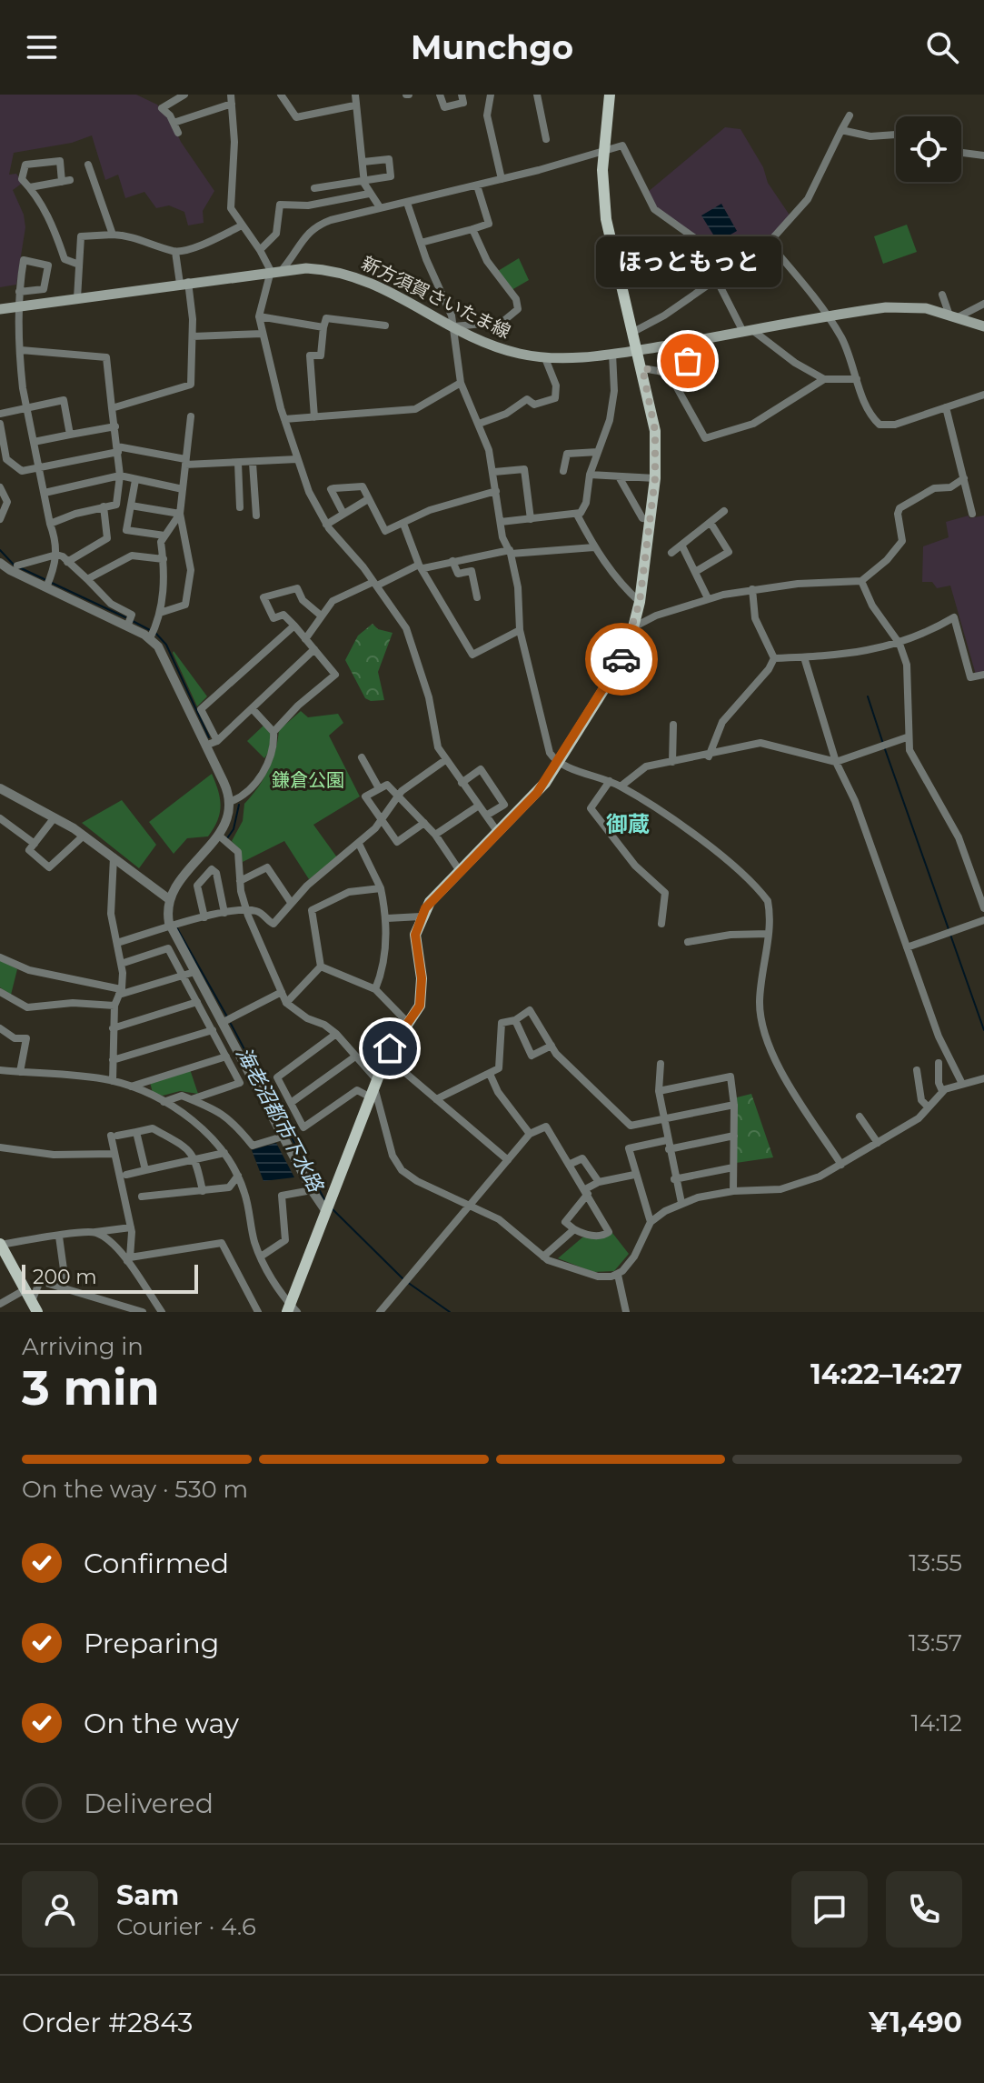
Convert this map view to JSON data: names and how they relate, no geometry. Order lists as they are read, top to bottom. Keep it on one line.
{"streets":{"main road":["新方須賀さいたま線"]},"districts":["御蔵"],"water":["海老沼都市下水路"],"parks":["鎌倉公園"],"places":["ほっともっと"],"scale_bar":"200 m","page":{"header":"Munchgo","bubble":"ほっともっと","scale":"200 m","heading":["3 min","Arriving in","14:22–14:27"],"panel":["Sam","Courier · 4.6","Order #2843","¥1,490"],"bar":"On the way · 530 m","list":[["Confirmed","13:55"],["Preparing","13:57"],["On the way","14:12"],"Delivered"]}}
